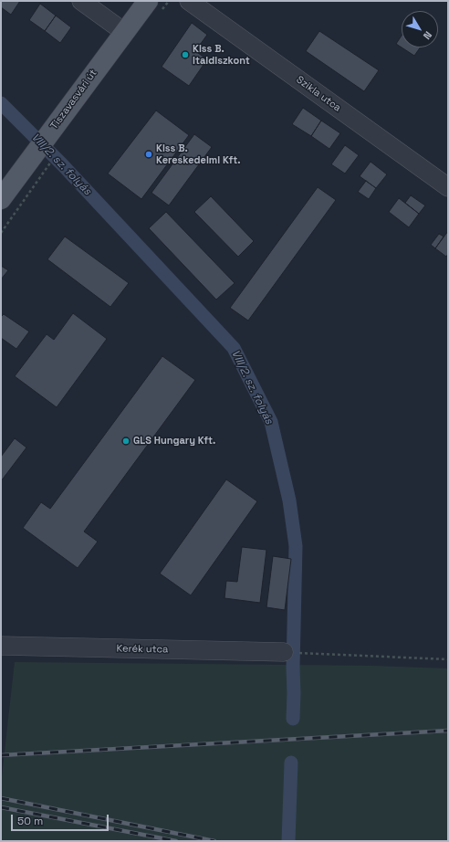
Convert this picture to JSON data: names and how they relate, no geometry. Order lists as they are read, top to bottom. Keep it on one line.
{"streets":{"main road":["Tiszavasvári út"],"street":["Szikla utca","Kerék utca"]},"water":["VIII/2. sz. folyás"],"places":["Kiss B. Italdiszkont","Kiss B. Kereskedelmi Kft.","GLS Hungary Kft."],"scale_bar":"50 m","north":"bottom right"}
